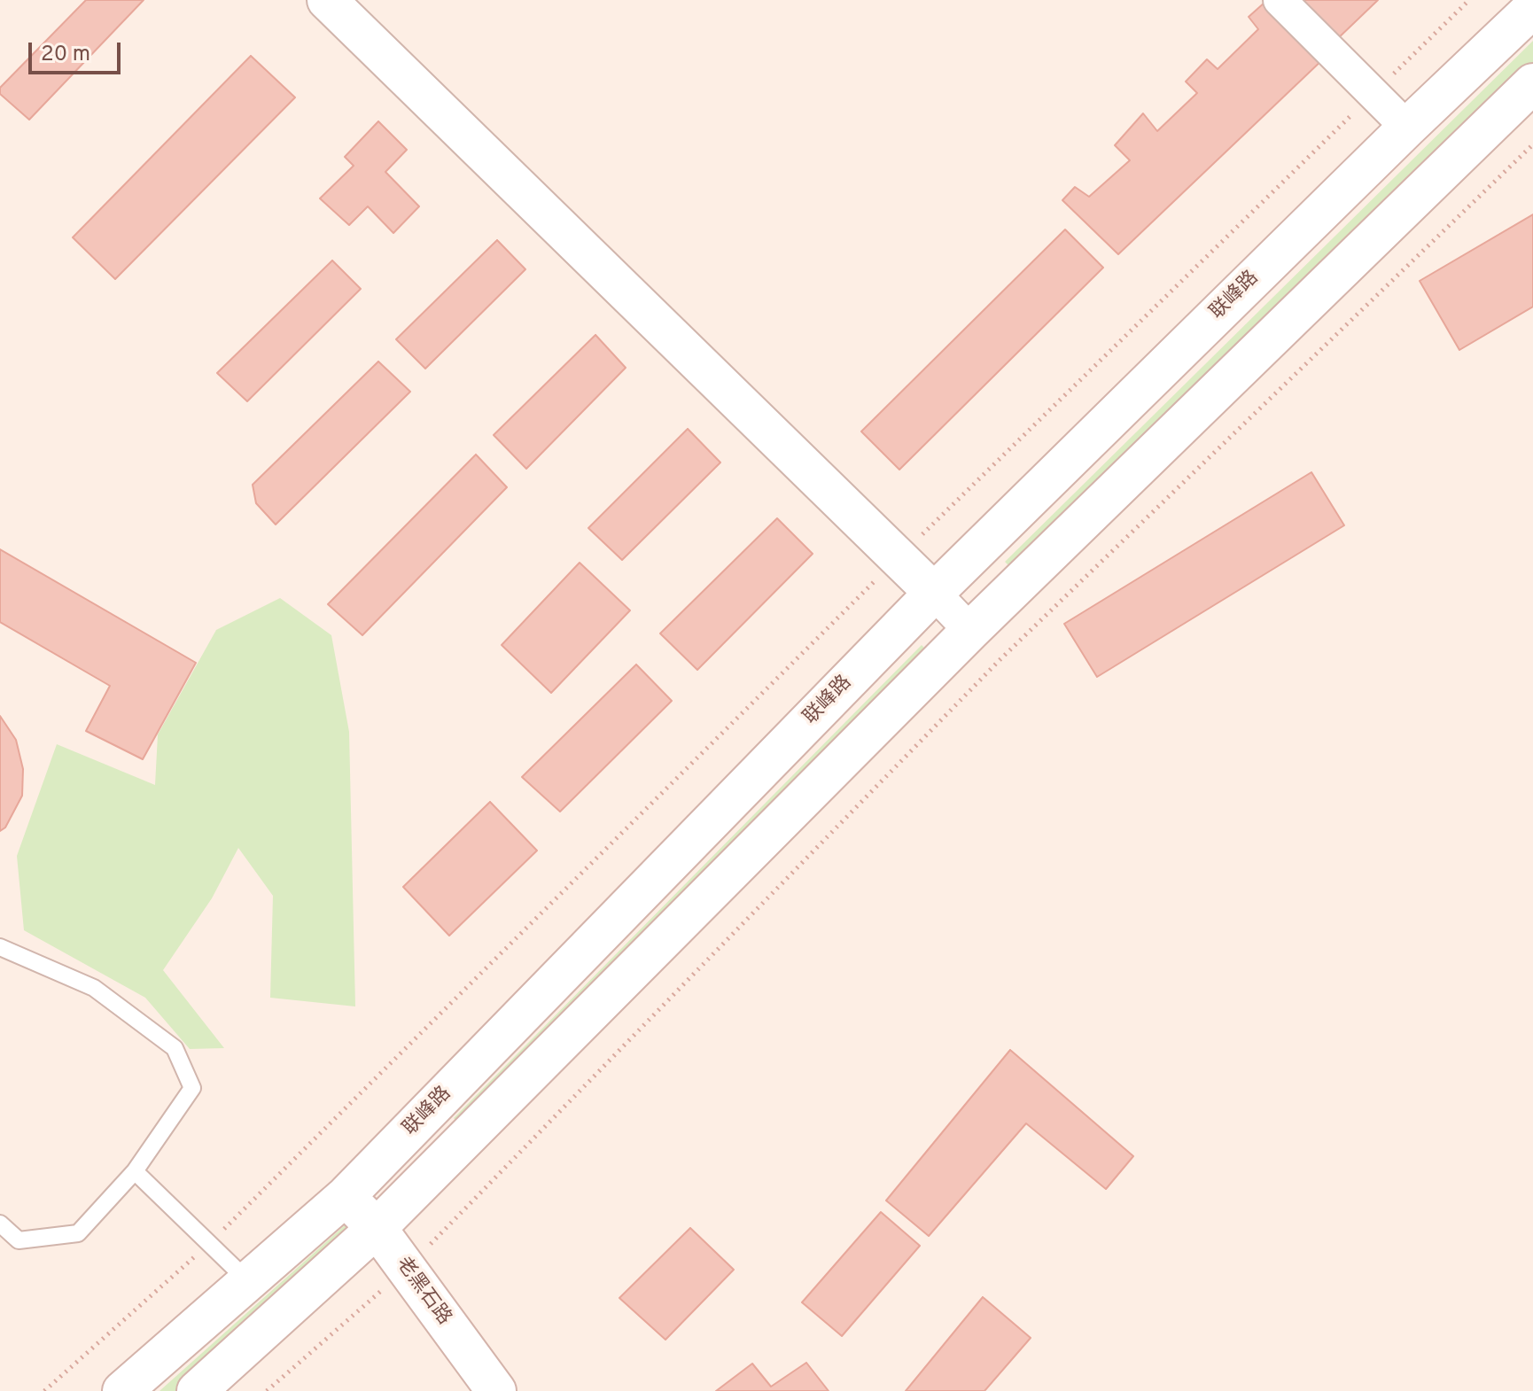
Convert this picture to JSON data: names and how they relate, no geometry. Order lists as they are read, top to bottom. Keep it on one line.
{"streets":{"main road":["联峰路","老黑石路"]},"crossings":[["联峰路","老黑石路"]],"scale_bar":"20 m"}
